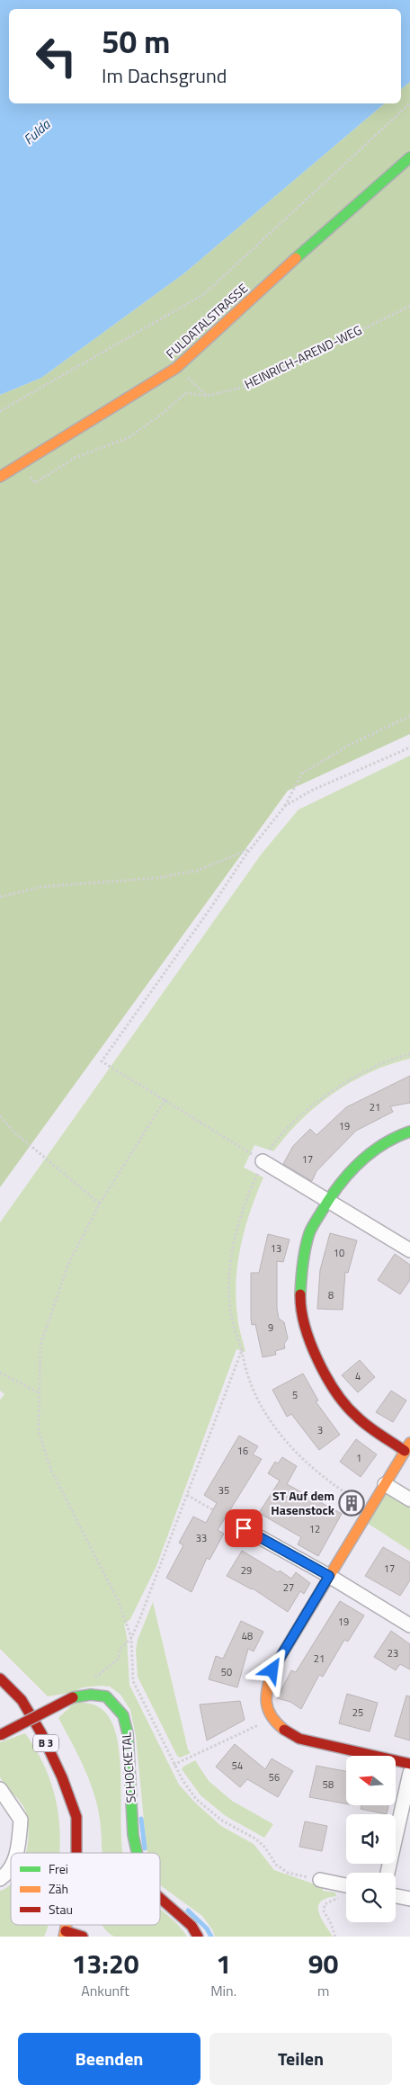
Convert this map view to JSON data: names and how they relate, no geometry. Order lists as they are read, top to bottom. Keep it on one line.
{"streets":{"street":["FULDATALSTRASSE","B 3","SCHOCKETAL"],"path":["HEINRICH-AREND-WEG"]},"water":["Fulda"],"places":{"building":["ST Auf dem Hasenstock"]},"house_numbers":["21","19","17","13","10","8","9","4","5","3","16","1","35","12","33","17","29","27","19","48","23","21","50","25","54","56","58"],"legend":["Frei","Zäh","Stau"],"north":"left","page":{"turn":["50 m","Im Dachsgrund"],"eta":["13:20","Ankunft","1","Min.","90","m"],"buttons":["Beenden","Teilen"]}}
